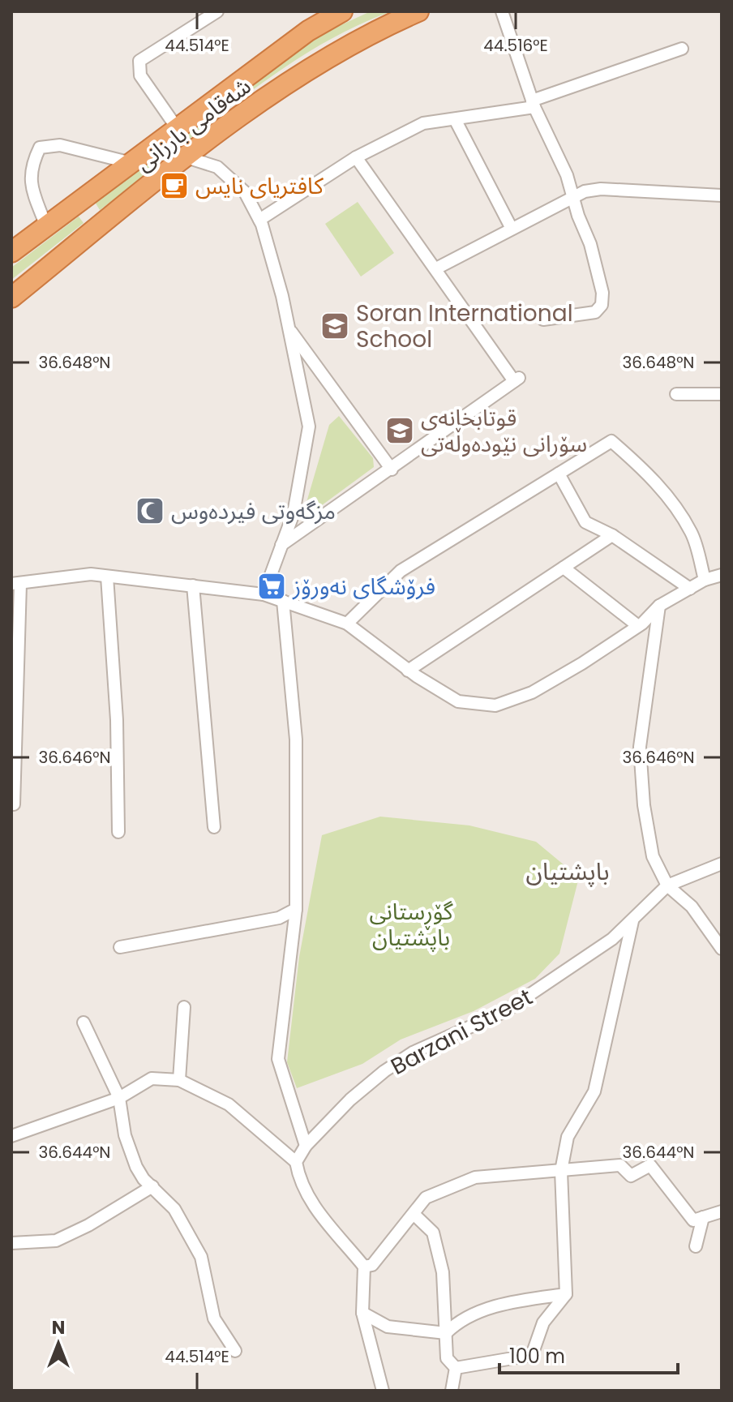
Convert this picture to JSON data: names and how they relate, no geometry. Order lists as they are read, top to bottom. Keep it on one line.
{"streets":{"highway":["شەقامی بارزانی"],"street":["Barzani Street"]},"districts":["باپشتیان"],"parks":["گۆڕستانی باپشتیان"],"places":{"cafe":["کافتریای نایس"],"school or university":["Soran International School","قوتابخانەی سۆرانی نێودەوڵەتی"],"mosque":["مزگەوتی فیردەوس"],"supermarket":["فرۆشگای نەورۆز"]},"scale_bar":"100 m","north":"top","coordinates":["44.514°E","44.516°E","36.648°N","36.646°N","36.644°N"]}
